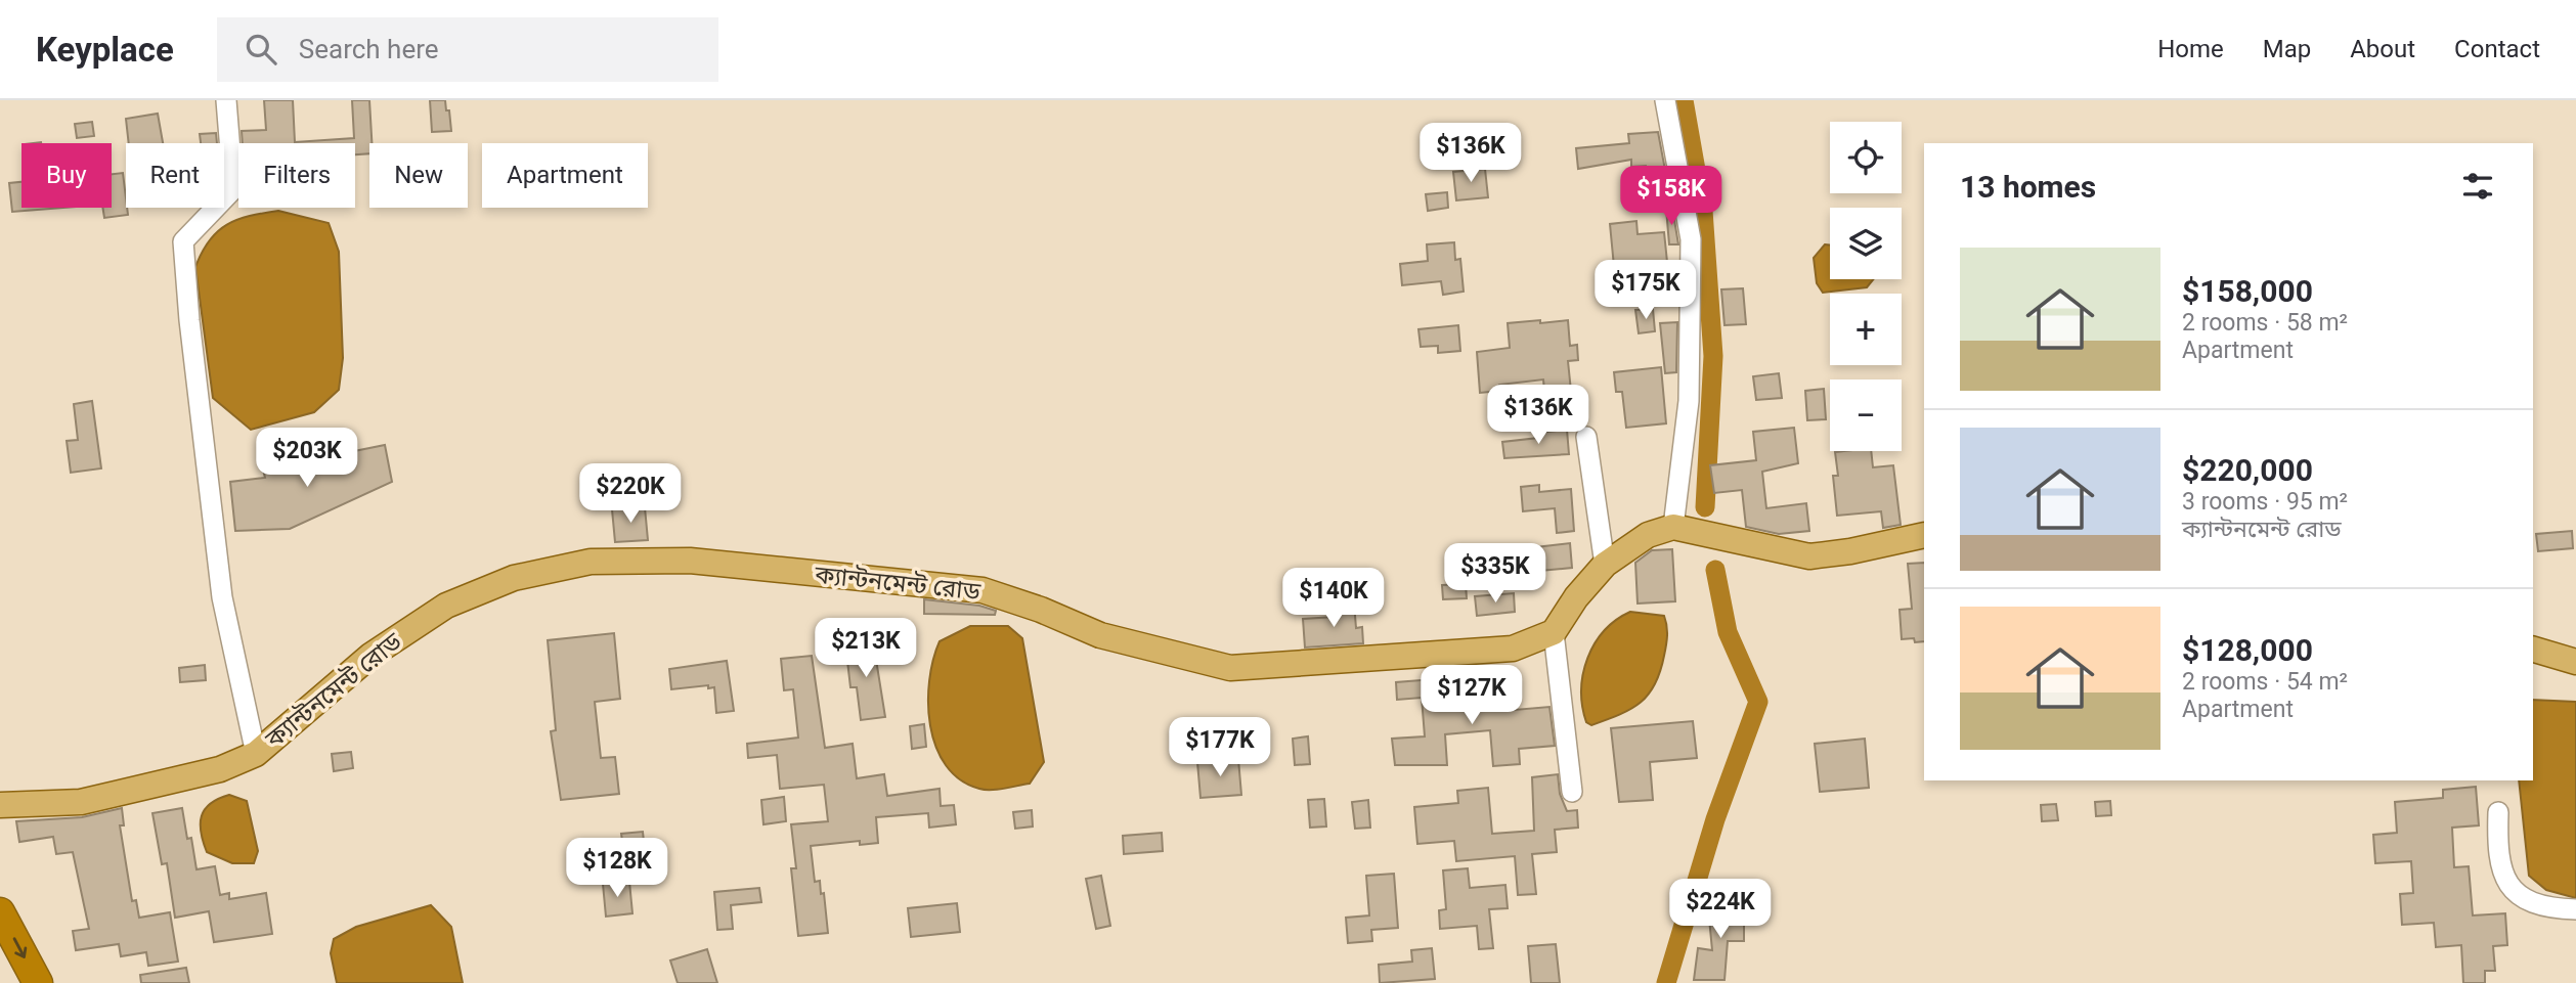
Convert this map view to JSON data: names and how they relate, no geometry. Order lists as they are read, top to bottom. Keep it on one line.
{"streets":{"main road":["ক্যান্টনমেন্ট রোড"]},"page":{"header":"Keyplace","search":"Search here","nav":["Home","Map","About","Contact"],"map_buttons":["+","−"],"price":["$136K","$158K","$175K","$136K","$203K","$220K","$335K","$140K","$213K","$127K","$177K","$128K","$224K"],"chip":["Buy","Rent","Filters","New","Apartment"],"heading":"13 homes","list":[{"name":"$158,000","note":"2 rooms · 58 m² · Apartment"},{"name":"$220,000","note":"3 rooms · 95 m² · ক্যান্টনমেন্ট রোড"},{"name":"$128,000","note":"2 rooms · 54 m² · Apartment"}]}}
